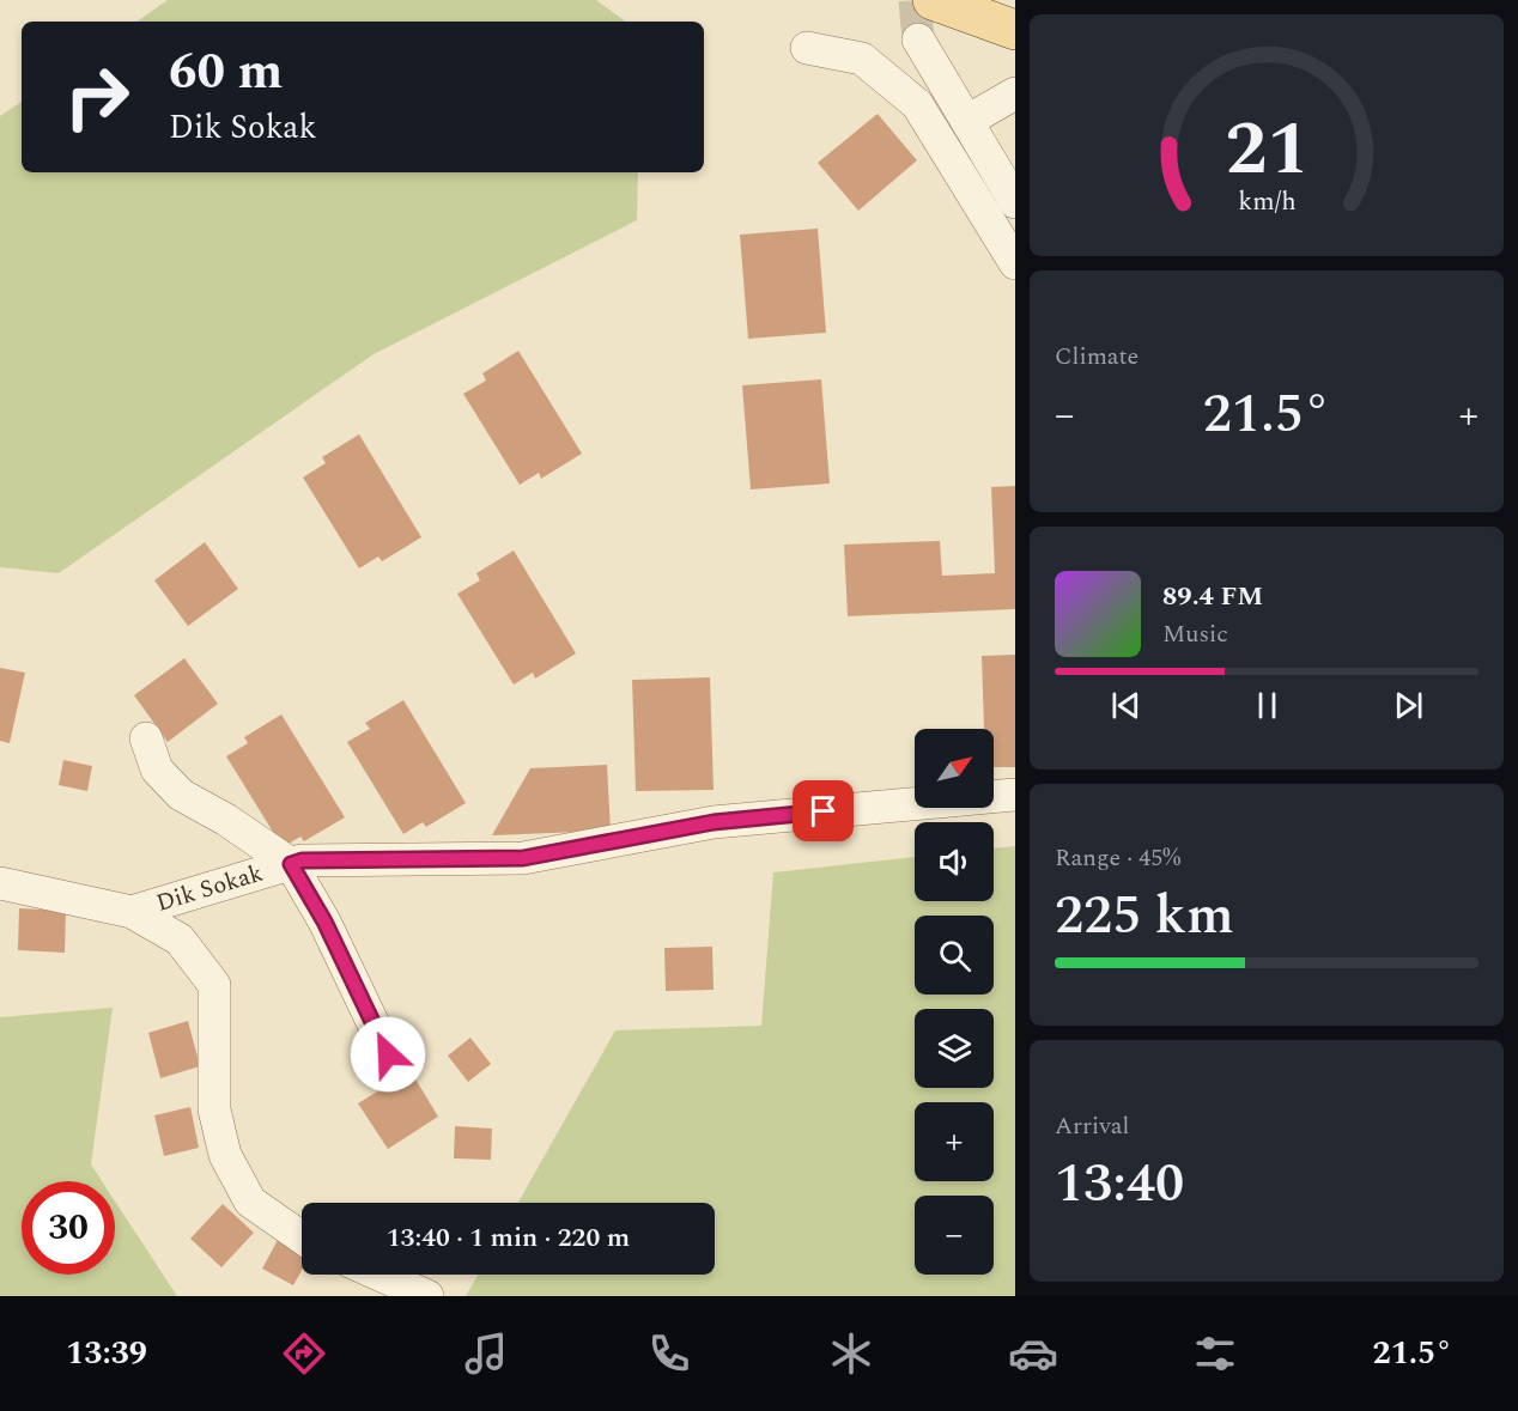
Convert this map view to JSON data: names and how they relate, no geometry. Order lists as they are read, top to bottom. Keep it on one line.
{"streets":{"street":["Dik Sokak"]},"north":"top right","page":{"turn":["60 m","Dik Sokak"],"tile":["Climate",["Range · 45%","225 km"],["Arrival","13:40"]],"heat":["−","21.5°","+"],"song":["89.4 FM","Music"],"map_buttons":["+","−"],"limit":"30","trip":"13:40 · 1 min · 220 m","tabs":["13:39","21.5°"],"gauge":["21","km/h"]}}
